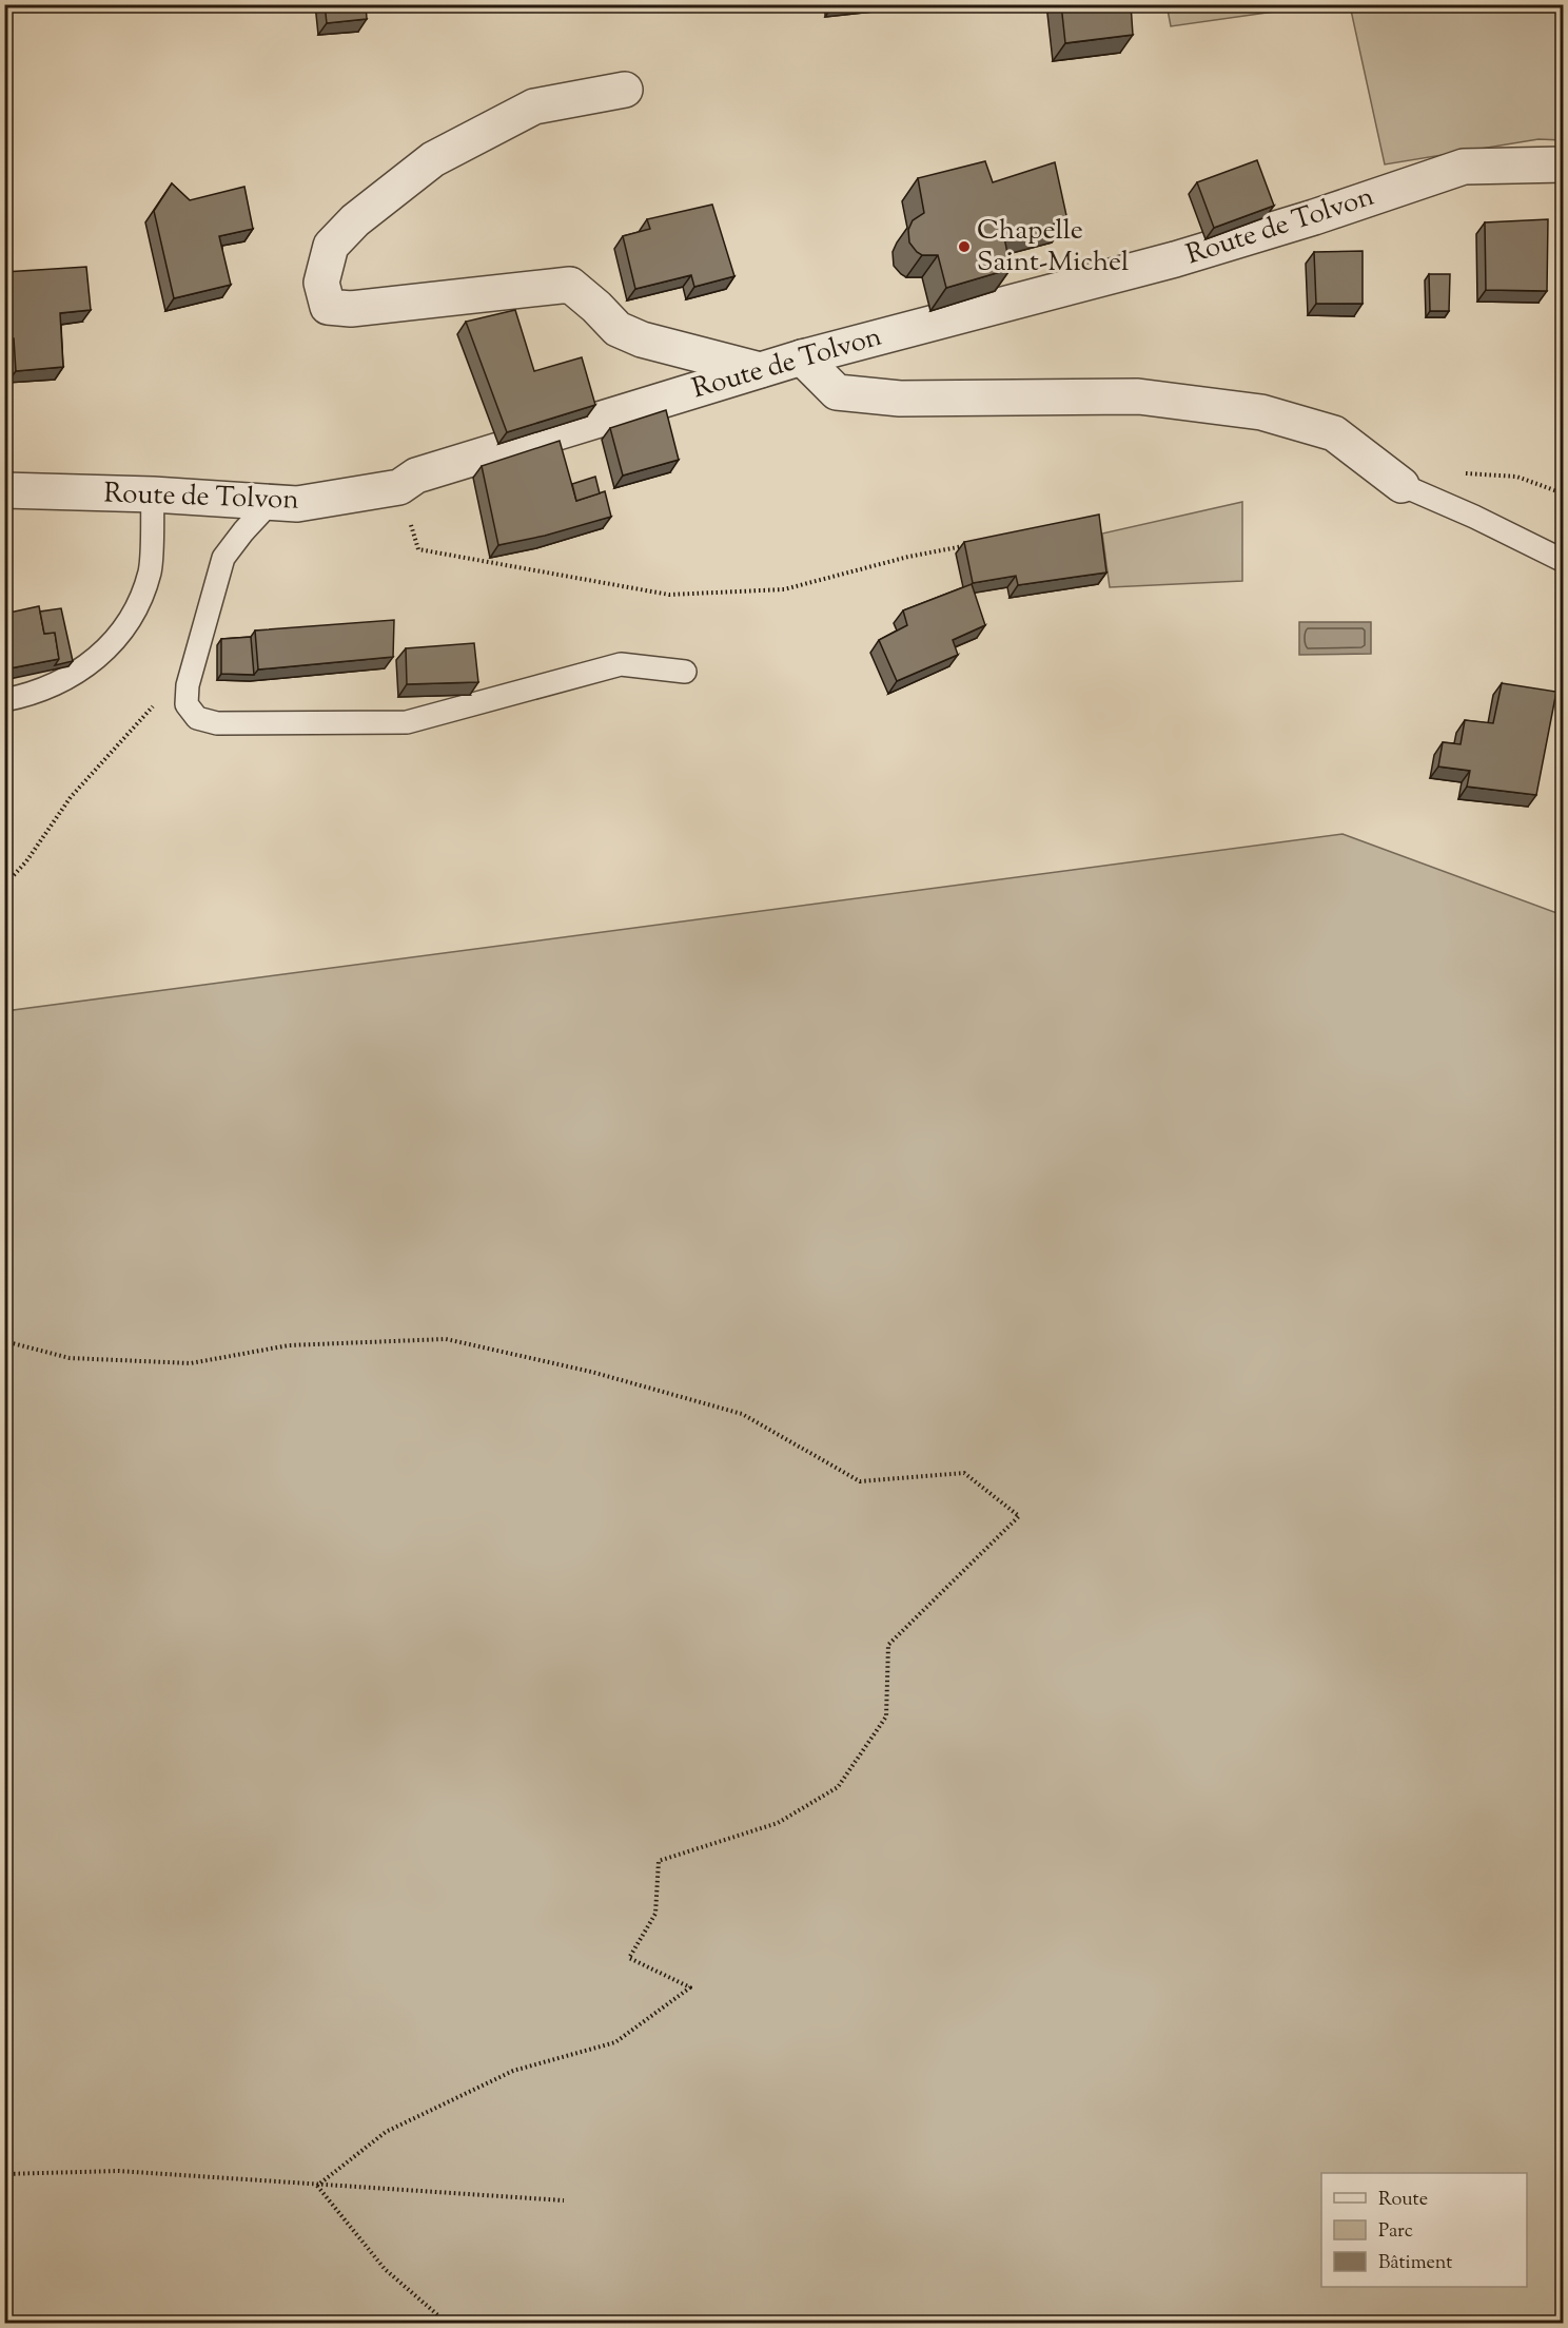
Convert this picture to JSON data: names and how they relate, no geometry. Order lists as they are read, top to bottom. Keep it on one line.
{"streets":{"street":["Route de Tolvon"]},"places":["Chapelle Saint-Michel"],"legend":["Route","Parc","Bâtiment"]}
